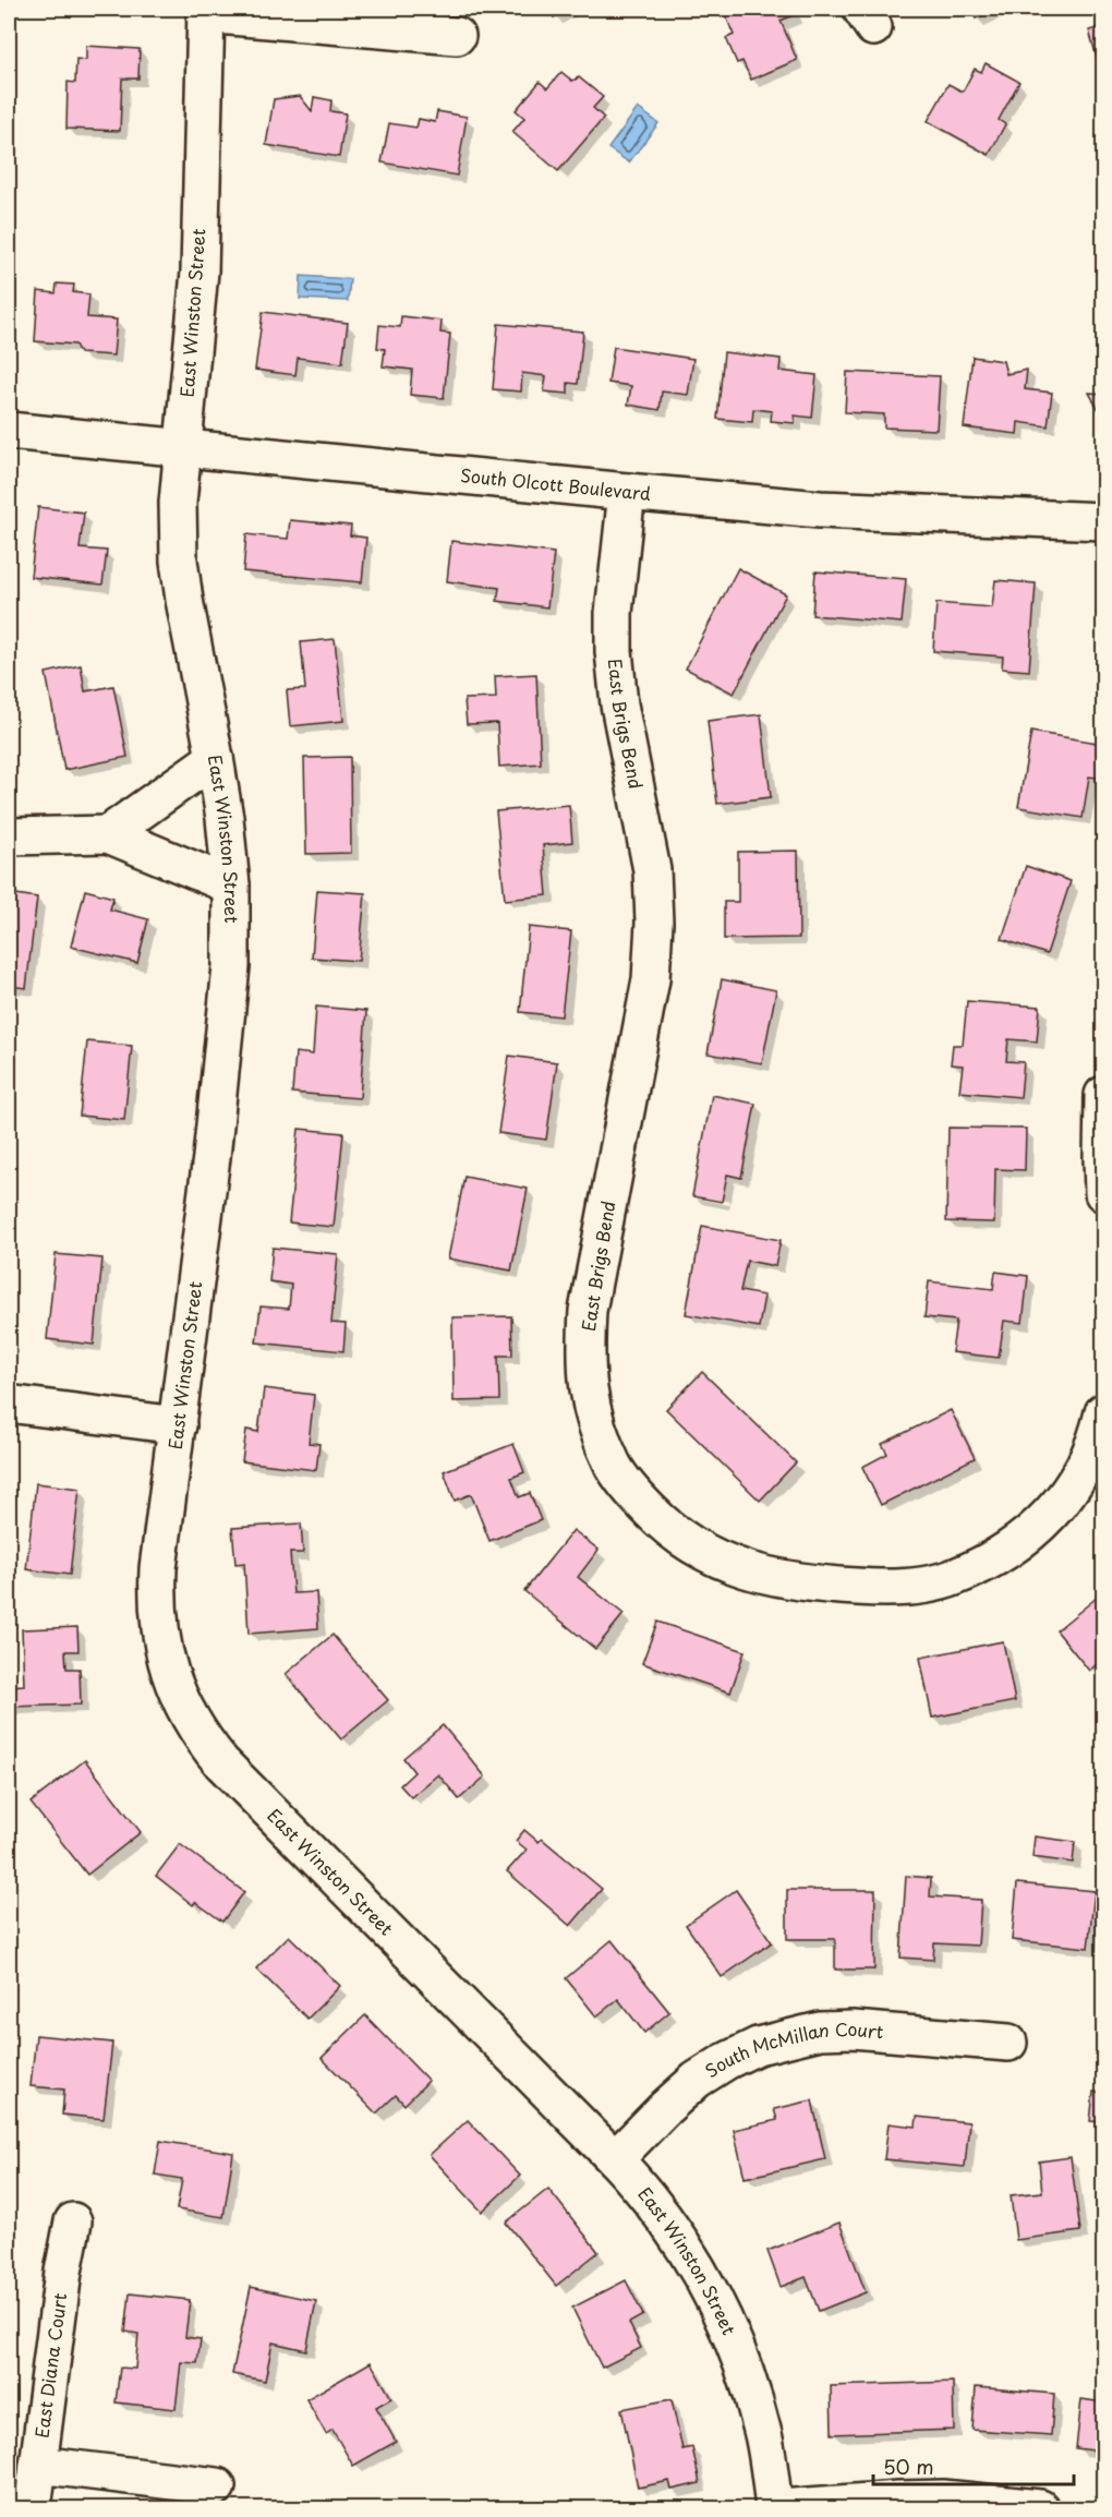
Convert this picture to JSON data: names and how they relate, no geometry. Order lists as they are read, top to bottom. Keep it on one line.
{"streets":{"street":["East Winston Street","South Olcott Boulevard","East Brigs Bend","South McMillan Court","East Diana Court"]},"crossings":[["East Winston Street","South Olcott Boulevard"],["East Winston Street","South McMillan Court"],["South Olcott Boulevard","East Brigs Bend"]],"scale_bar":"50 m"}
